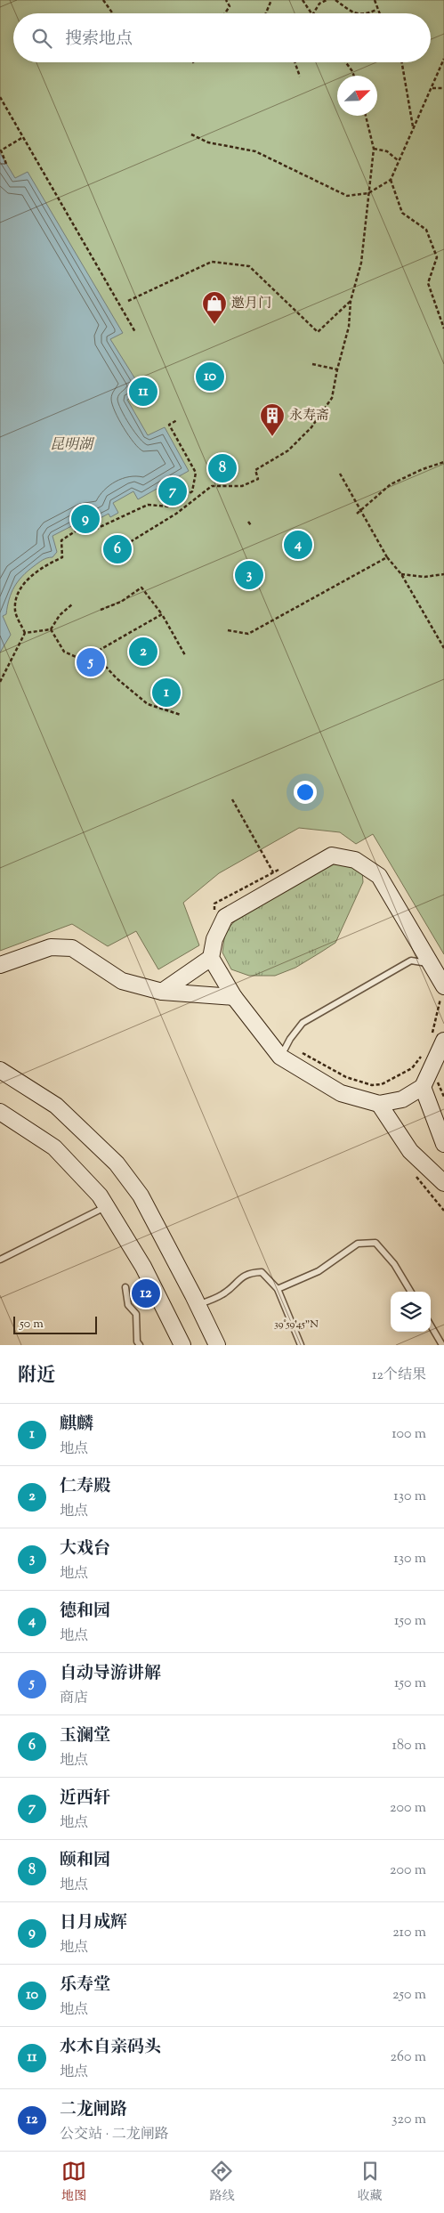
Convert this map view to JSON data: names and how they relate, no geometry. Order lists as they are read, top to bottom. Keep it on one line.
{"water":["昆明湖"],"places":{"shop":["邀月门"],"building":["永寿斋"]},"scale_bar":"50 m","north":"top right","page":{"search":"搜索地点","pins":["10","11","8","7","9","4","6","3","2","5","1","12"],"scale":"50 m","heading":["附近","12个结果"],"list":[{"mark":"1","name":"麒麟","note":"地点","value":"100 m"},{"mark":"2","name":"仁寿殿","note":"地点","value":"130 m"},{"mark":"3","name":"大戏台","note":"地点","value":"130 m"},{"mark":"4","name":"德和园","note":"地点","value":"150 m"},{"mark":"5","name":"自动导游讲解","note":"商店","value":"150 m"},{"mark":"6","name":"玉澜堂","note":"地点","value":"180 m"},{"mark":"7","name":"近西轩","note":"地点","value":"200 m"},{"mark":"8","name":"颐和园","note":"地点","value":"200 m"},{"mark":"9","name":"日月成辉","note":"地点","value":"210 m"},{"mark":"10","name":"乐寿堂","note":"地点","value":"250 m"},{"mark":"11","name":"水木自亲码头","note":"地点","value":"260 m"},{"mark":"12","name":"二龙闸路","note":"公交站 · 二龙闸路","value":"320 m"}],"nav":["地图","路线","收藏"]},"coordinates":["39°59'45\"N"]}
